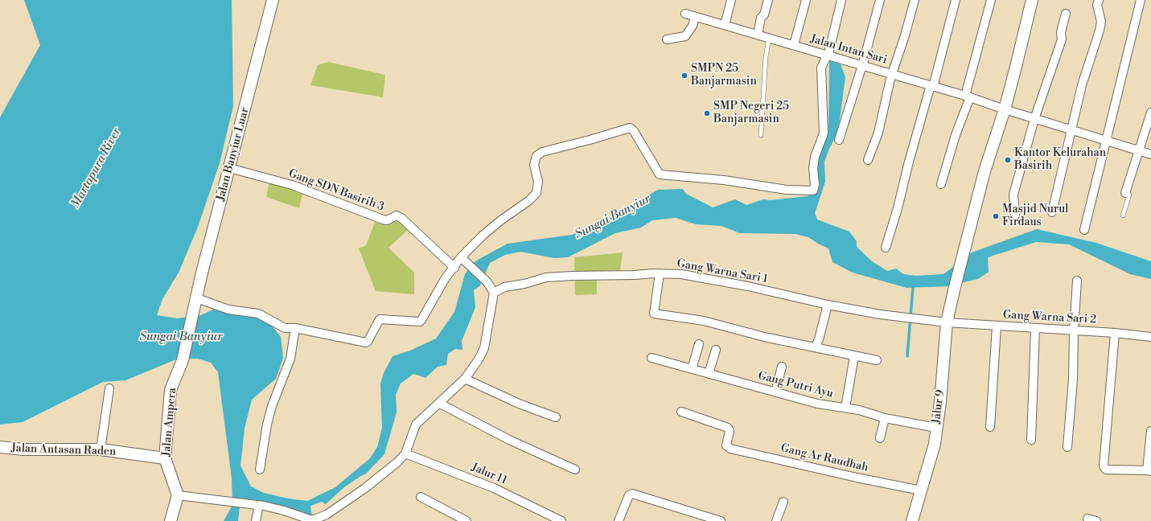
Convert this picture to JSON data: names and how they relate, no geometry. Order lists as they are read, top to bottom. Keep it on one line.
{"streets":{"street":["Jalan Intan Sari","Jalan Banyiur Luar","Gang SDN Basirih 3","Gang Warna Sari 1","Gang Warna Sari 2","Gang Putri Ayu","Jalur 9","Jalan Ampera","Jalan Antasan Raden","Gang Ar Raudhah","Jalur 11"]},"crossings":[["Jalan Intan Sari","Jalur 9"],["Jalan Banyiur Luar","Gang SDN Basirih 3"],["Jalan Banyiur Luar","Jalan Ampera"],["Gang Warna Sari 1","Gang Warna Sari 2"],["Gang Warna Sari 1","Jalur 9"],["Gang Warna Sari 2","Jalur 9"],["Gang Putri Ayu","Jalur 9"],["Jalur 9","Gang Ar Raudhah"],["Jalan Ampera","Jalan Antasan Raden"]],"water":["Martapura River","Sungai Banyiur"],"places":["SMPN 25 Banjarmasin","SMP Negeri 25 Banjarmasin","Kantor Kelurahan Basirih","Masjid Nurul Firdaus"]}
